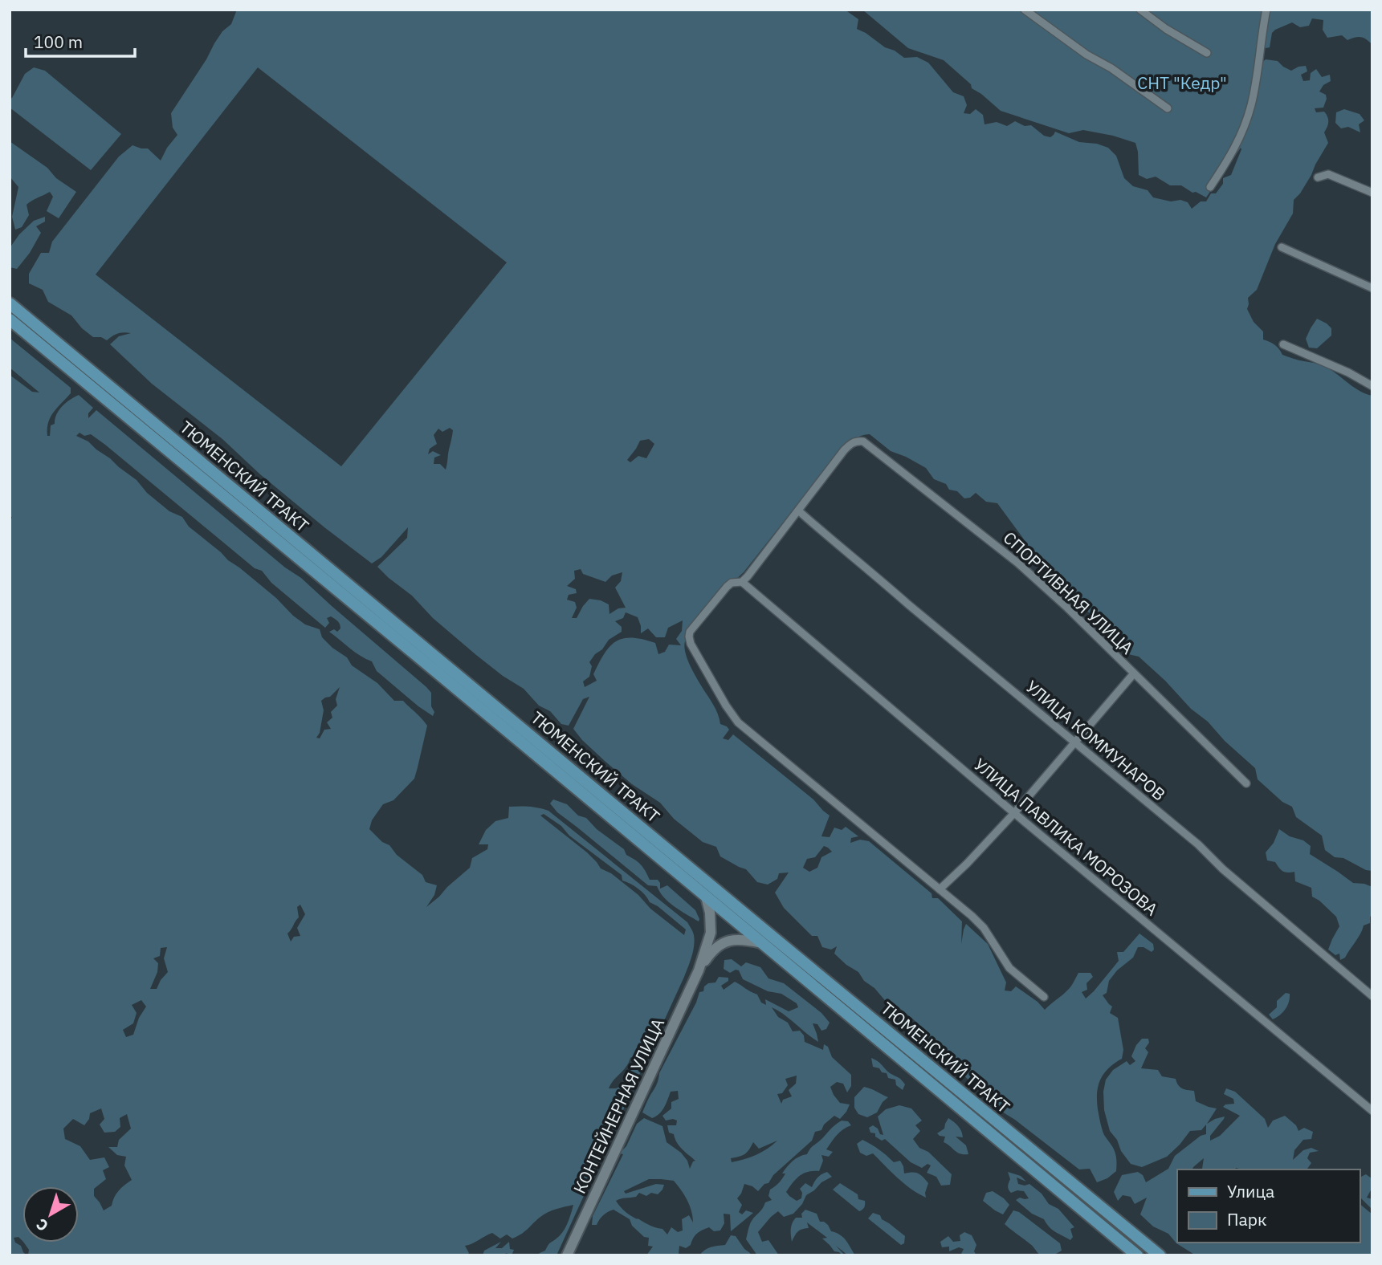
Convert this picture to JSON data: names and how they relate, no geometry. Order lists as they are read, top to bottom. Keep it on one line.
{"streets":{"main road":["ТЮМЕНСКИЙ ТРАКТ"],"street":["СПОРТИВНАЯ УЛИЦА","УЛИЦА КОММУНАРОВ","УЛИЦА ПАВЛИКА МОРОЗОВА","КОНТЕЙНЕРНАЯ УЛИЦА"]},"crossings":[["ТЮМЕНСКИЙ ТРАКТ","КОНТЕЙНЕРНАЯ УЛИЦА"],["СПОРТИВНАЯ УЛИЦА","УЛИЦА КОММУНАРОВ"]],"parks":["СНТ \"Кедр\""],"legend":["Улица","Парк"],"scale_bar":"100 m","north":"bottom left"}
